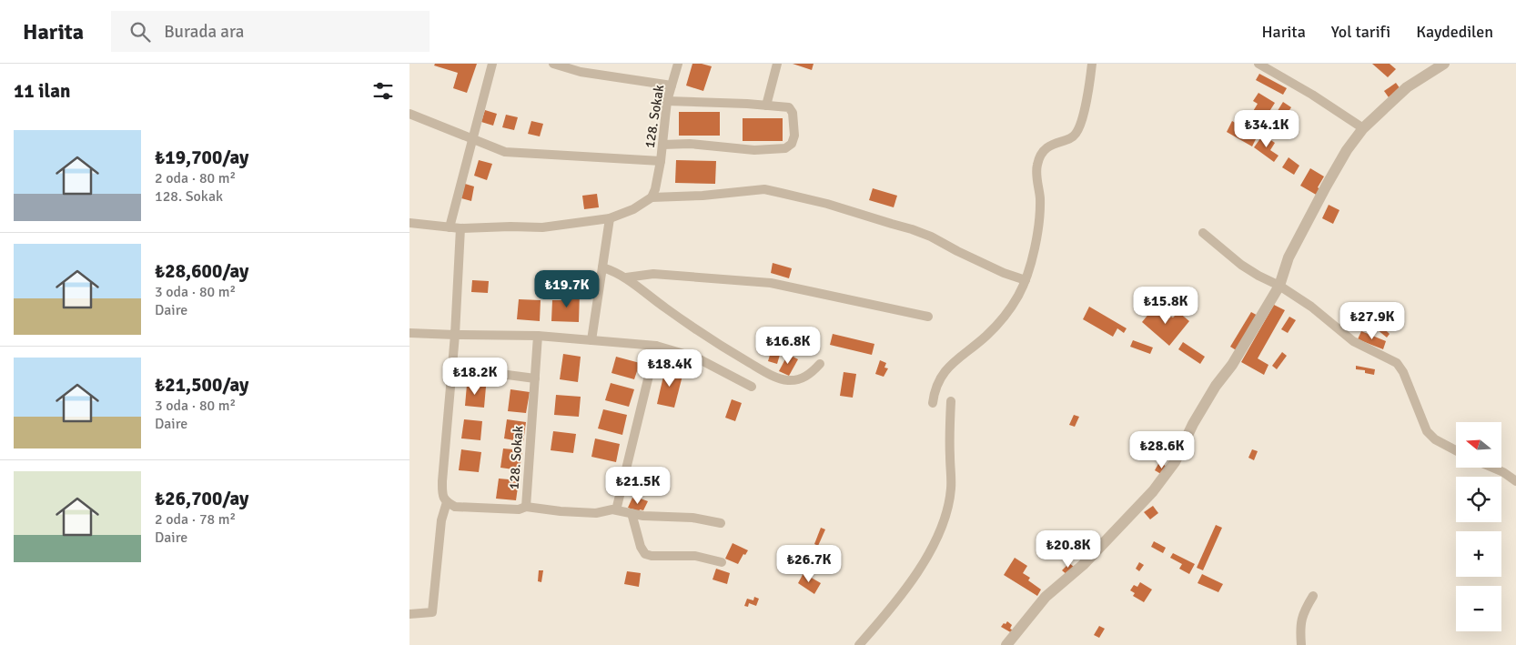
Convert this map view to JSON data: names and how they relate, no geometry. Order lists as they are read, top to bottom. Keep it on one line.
{"streets":{"street":["128. Sokak"]},"north":"left","page":{"header":"Harita","search":"Burada ara","nav":["Harita","Yol tarifi","Kaydedilen"],"heading":"11 ilan","price":["₺34.1K","₺19.7K","₺15.8K","₺27.9K","₺16.8K","₺18.4K","₺18.2K","₺28.6K","₺21.5K","₺20.8K","₺26.7K"],"list":[{"name":"₺19,700/ay","note":"2 oda · 80 m² · 128. Sokak"},{"name":"₺28,600/ay","note":"3 oda · 80 m² · Daire"},{"name":"₺21,500/ay","note":"3 oda · 80 m² · Daire"},{"name":"₺26,700/ay","note":"2 oda · 78 m² · Daire"}],"map_buttons":["+","−"]}}
